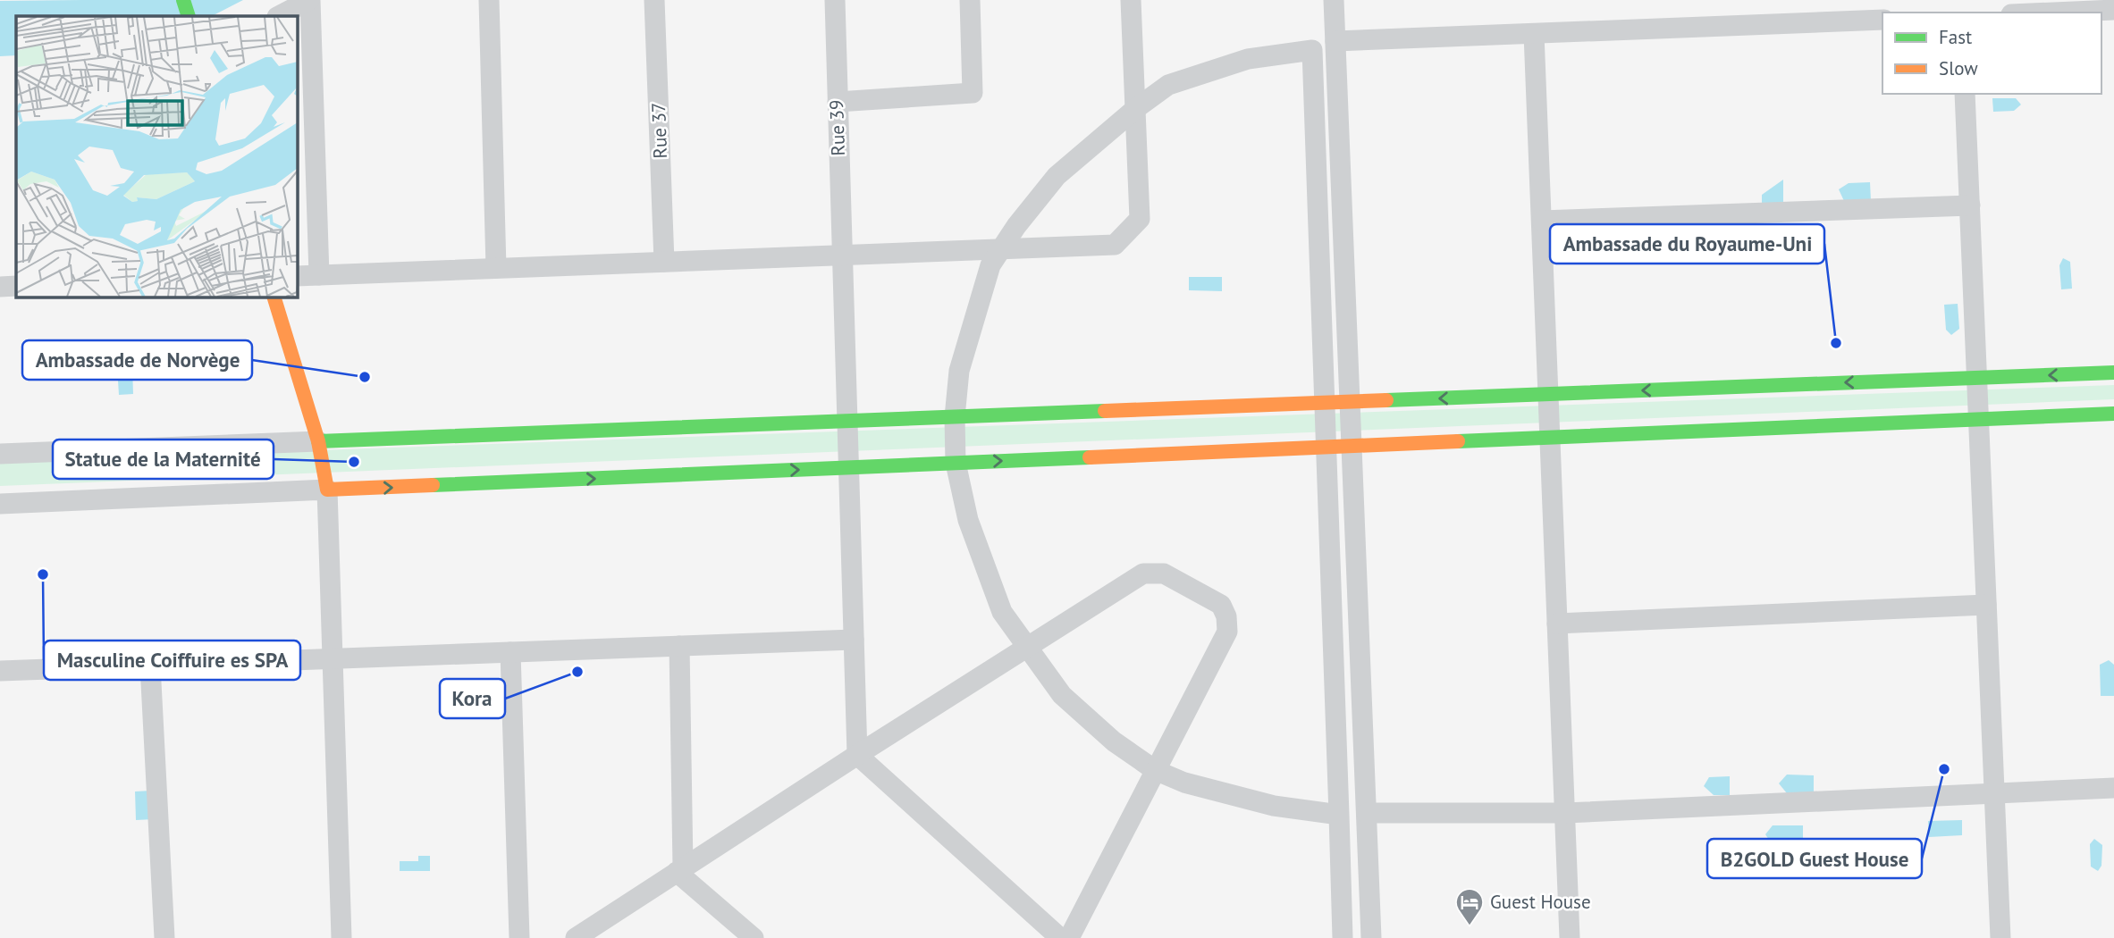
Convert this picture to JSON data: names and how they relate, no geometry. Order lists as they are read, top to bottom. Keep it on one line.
{"streets":{"street":["Rue 39","Rue 37"]},"places":{"other":["Ambassade du Royaume-Uni","Ambassade de Norvège","Statue de la Maternité","Masculine Coiffuire es SPA","Kora","B2GOLD Guest House"],"hotel":["Guest House"]},"legend":["Fast","Slow"]}
